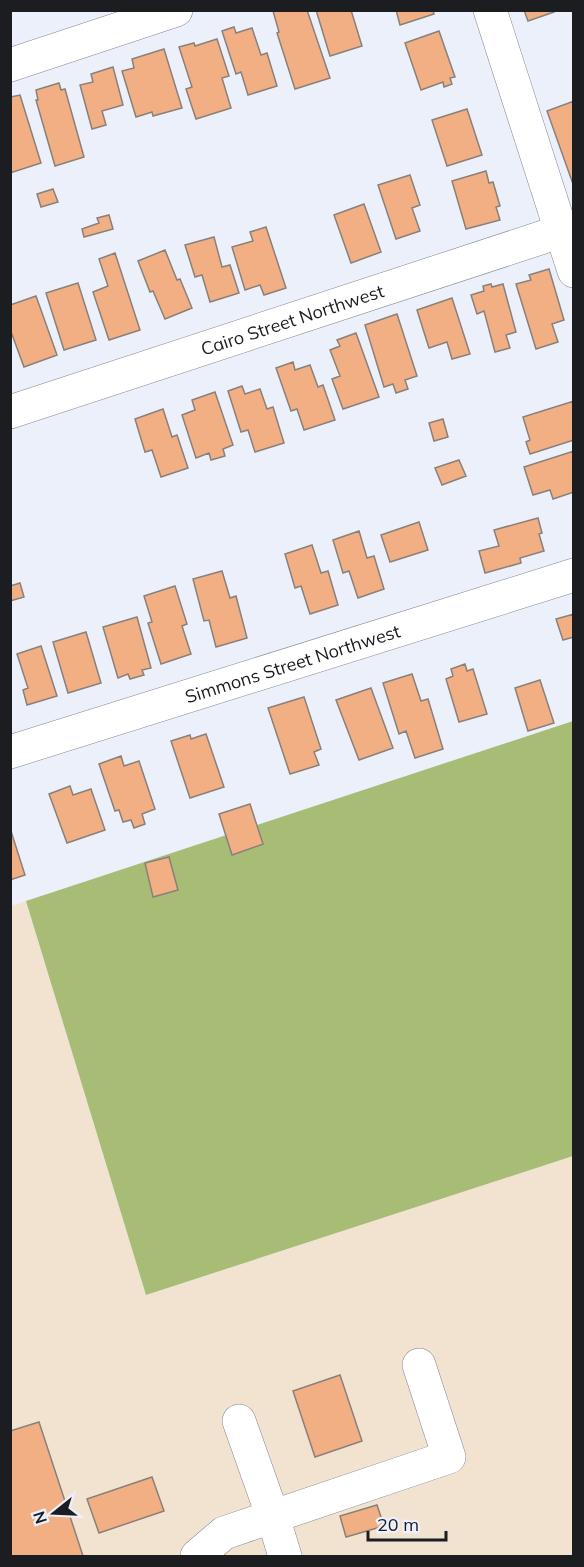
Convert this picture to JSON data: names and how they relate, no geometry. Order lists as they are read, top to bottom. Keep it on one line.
{"streets":{"street":["Cairo Street Northwest","Simmons Street Northwest"]},"scale_bar":"20 m","north":"left"}
